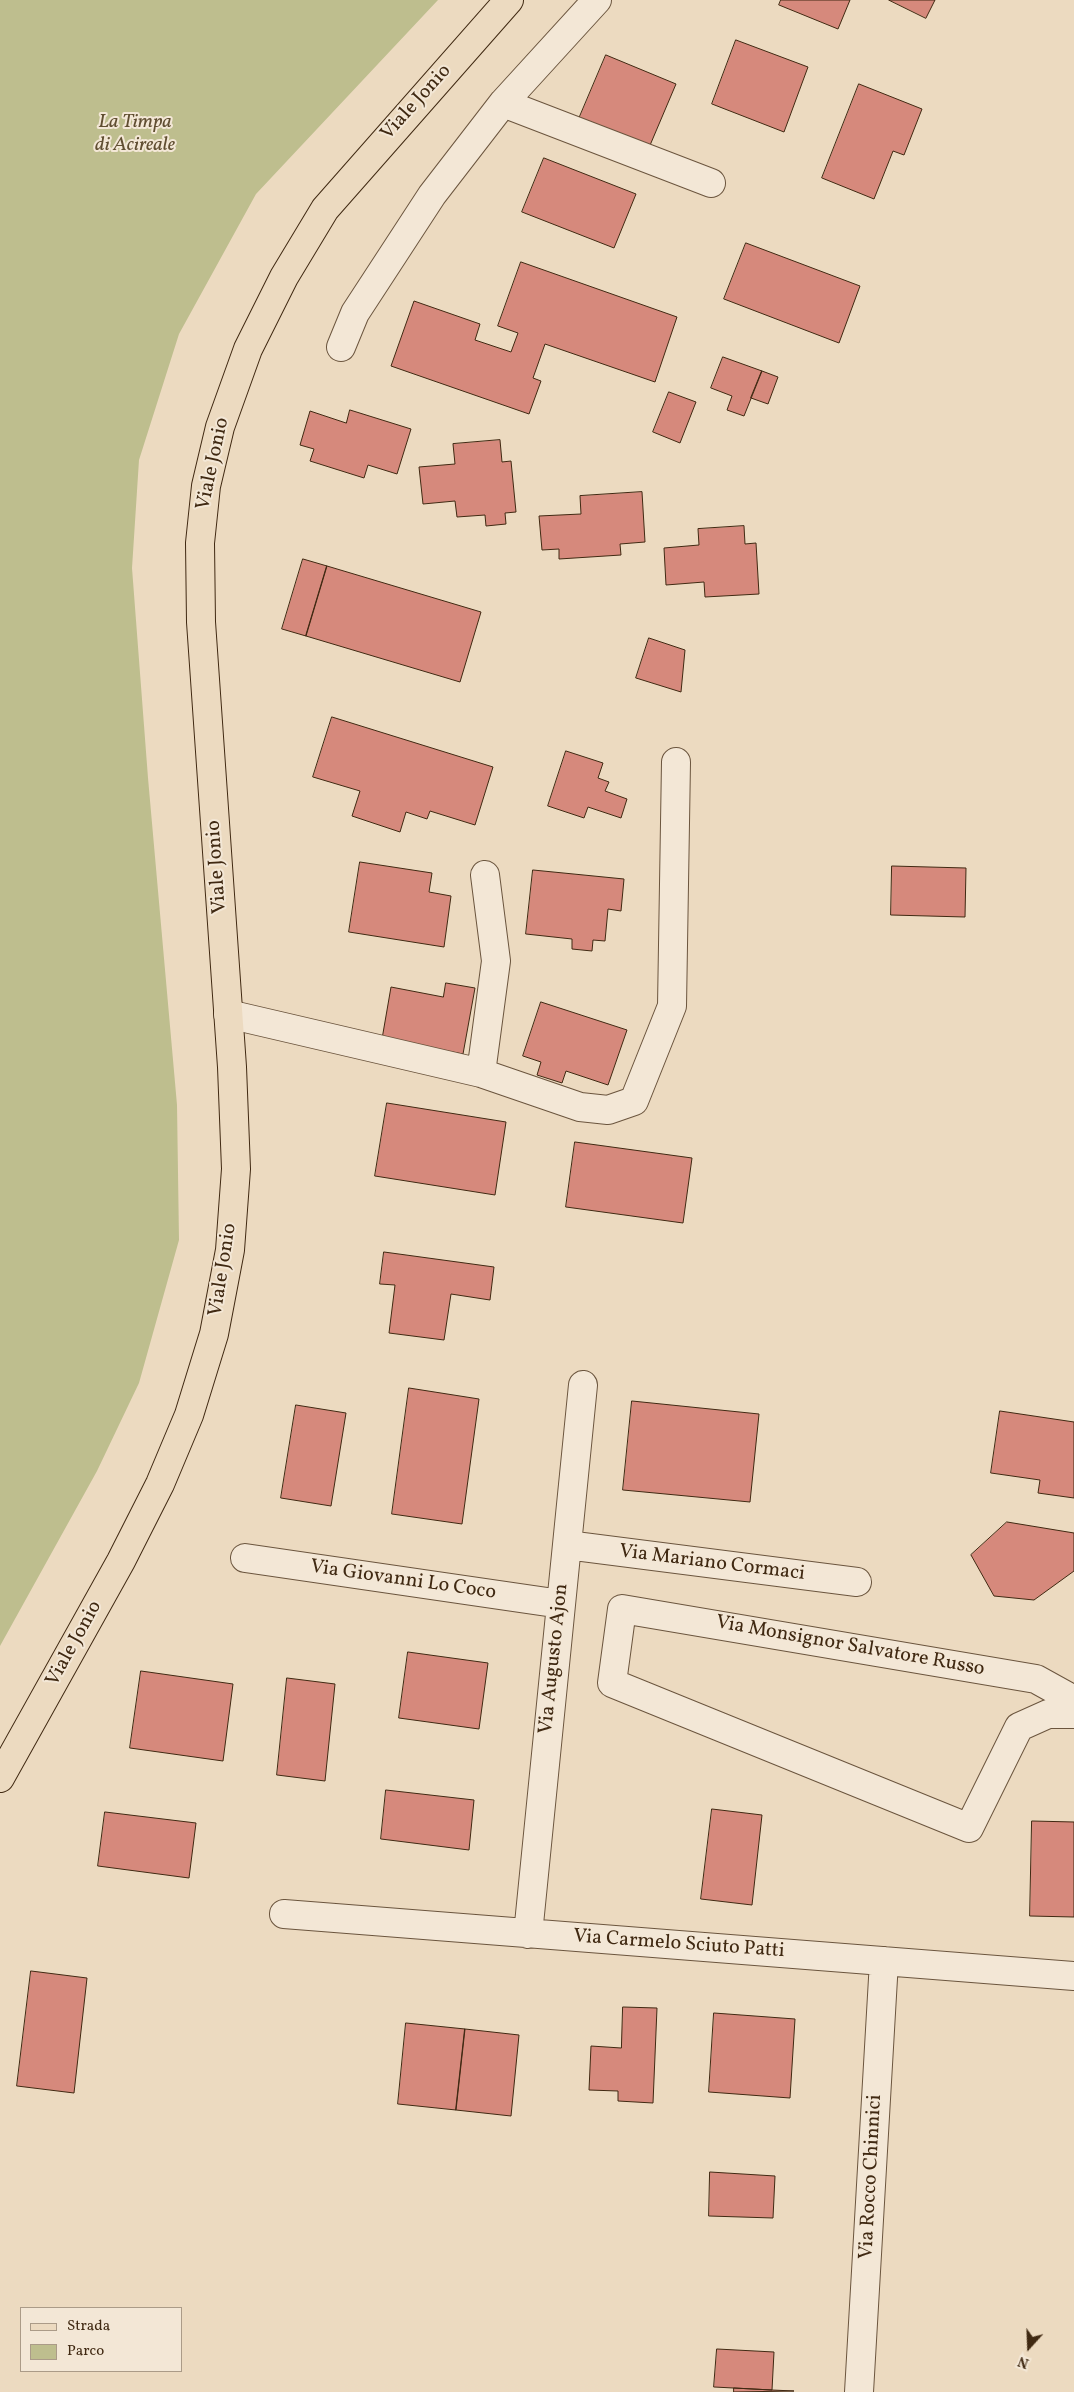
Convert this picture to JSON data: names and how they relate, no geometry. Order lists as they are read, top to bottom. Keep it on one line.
{"streets":{"main road":["Viale Jonio"],"street":["Via Mariano Cormaci","Via Giovanni Lo Coco","Via Monsignor Salvatore Russo","Via Augusto Ajon","Via Carmelo Sciuto Patti","Via Rocco Chinnici"]},"crossings":[["Via Mariano Cormaci","Via Augusto Ajon"],["Via Giovanni Lo Coco","Via Augusto Ajon"],["Via Augusto Ajon","Via Carmelo Sciuto Patti"],["Via Carmelo Sciuto Patti","Via Rocco Chinnici"]],"parks":["La Timpa di Acireale"],"legend":["Strada","Parco"],"north":"bottom"}
